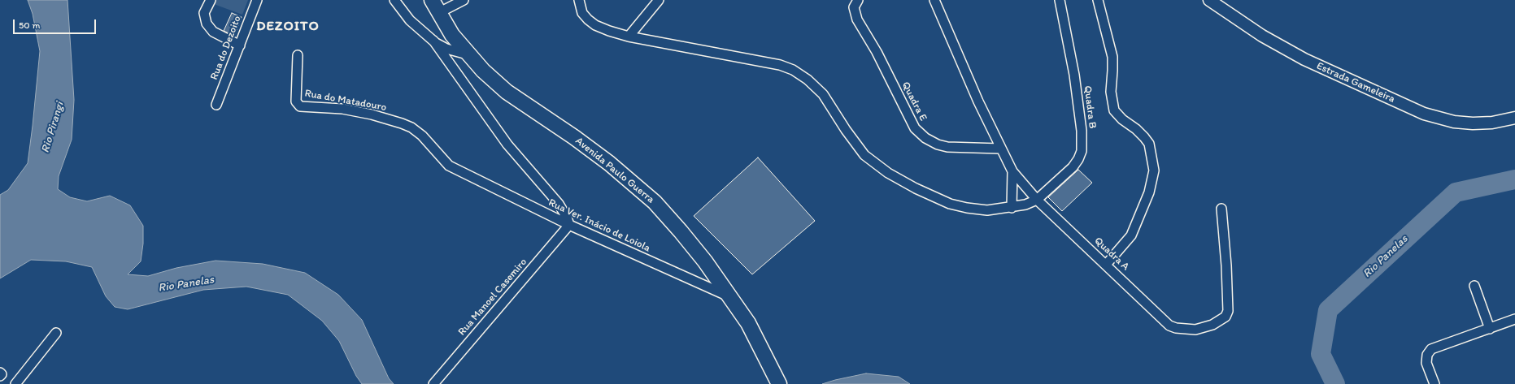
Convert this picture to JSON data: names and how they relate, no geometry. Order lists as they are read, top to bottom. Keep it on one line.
{"streets":{"main road":["Avenida Paulo Guerra"],"street":["Rua do Dezoito","Estrada Gameleira","Rua do Matadouro","Quadra E","Quadra B","Rua Ver. Inácio de Loiola","Quadra A","Rua Manoel Casemiro"]},"crossings":[["Rua do Matadouro","Rua Ver. Inácio de Loiola"],["Quadra E","Quadra A"],["Quadra B","Quadra A"],["Avenida Paulo Guerra","Rua Ver. Inácio de Loiola"],["Rua Ver. Inácio de Loiola","Rua Manoel Casemiro"]],"districts":["DEZOITO"],"water":["Rio Pirangi","Rio Panelas"],"scale_bar":"50 m"}
